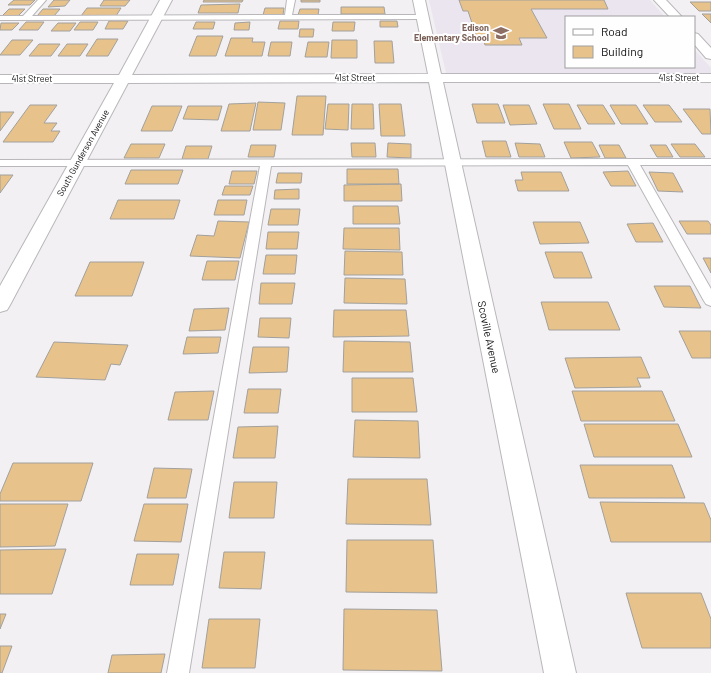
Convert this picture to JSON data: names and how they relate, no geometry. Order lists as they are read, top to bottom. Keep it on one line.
{"streets":{"street":["41st Street","South Gunderson Avenue","Scoville Avenue"]},"crossings":[["41st Street","South Gunderson Avenue"],["41st Street","Scoville Avenue"]],"places":{"school or university":["Edison Elementary School"]},"legend":["Road","Building"]}
